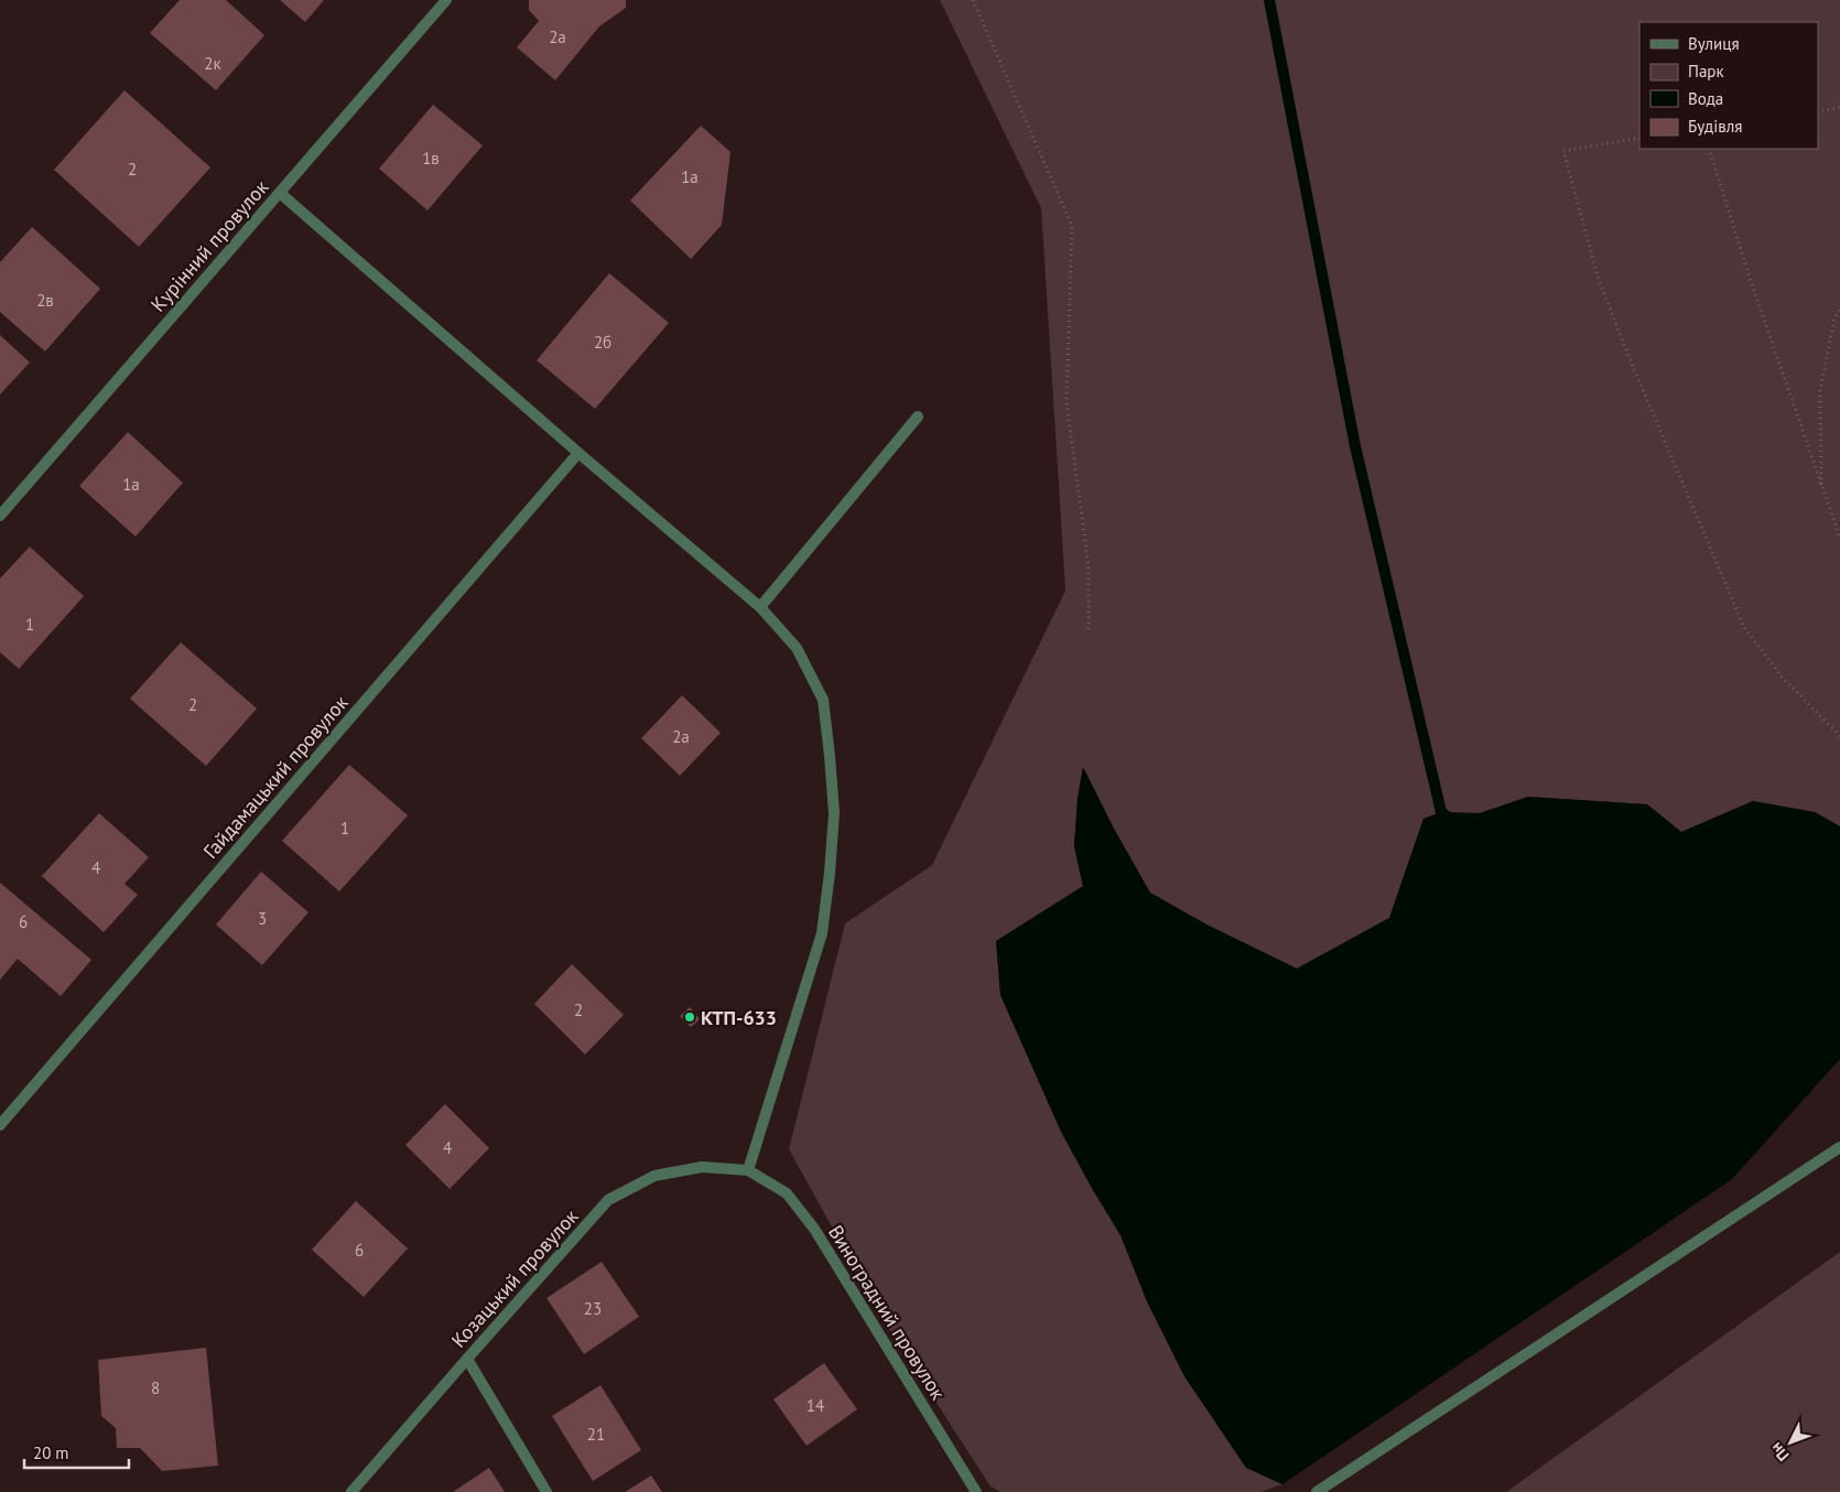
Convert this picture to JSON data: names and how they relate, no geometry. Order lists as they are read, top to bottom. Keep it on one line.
{"streets":{"street":["Курінний провулок","Гайдамацький провулок","Козацький провулок","Виноградний провулок"]},"crossings":[["Козацький провулок","Виноградний провулок"]],"places":["КТП-633"],"house_numbers":["2а","2к","1в","2","1а","2в","2б","1а","1","2","2а","1","4","3","6","2","4","6","23","8","14","21"],"legend":["Вулиця","Парк","Вода","Будівля"],"scale_bar":"20 m","north":"bottom left"}
